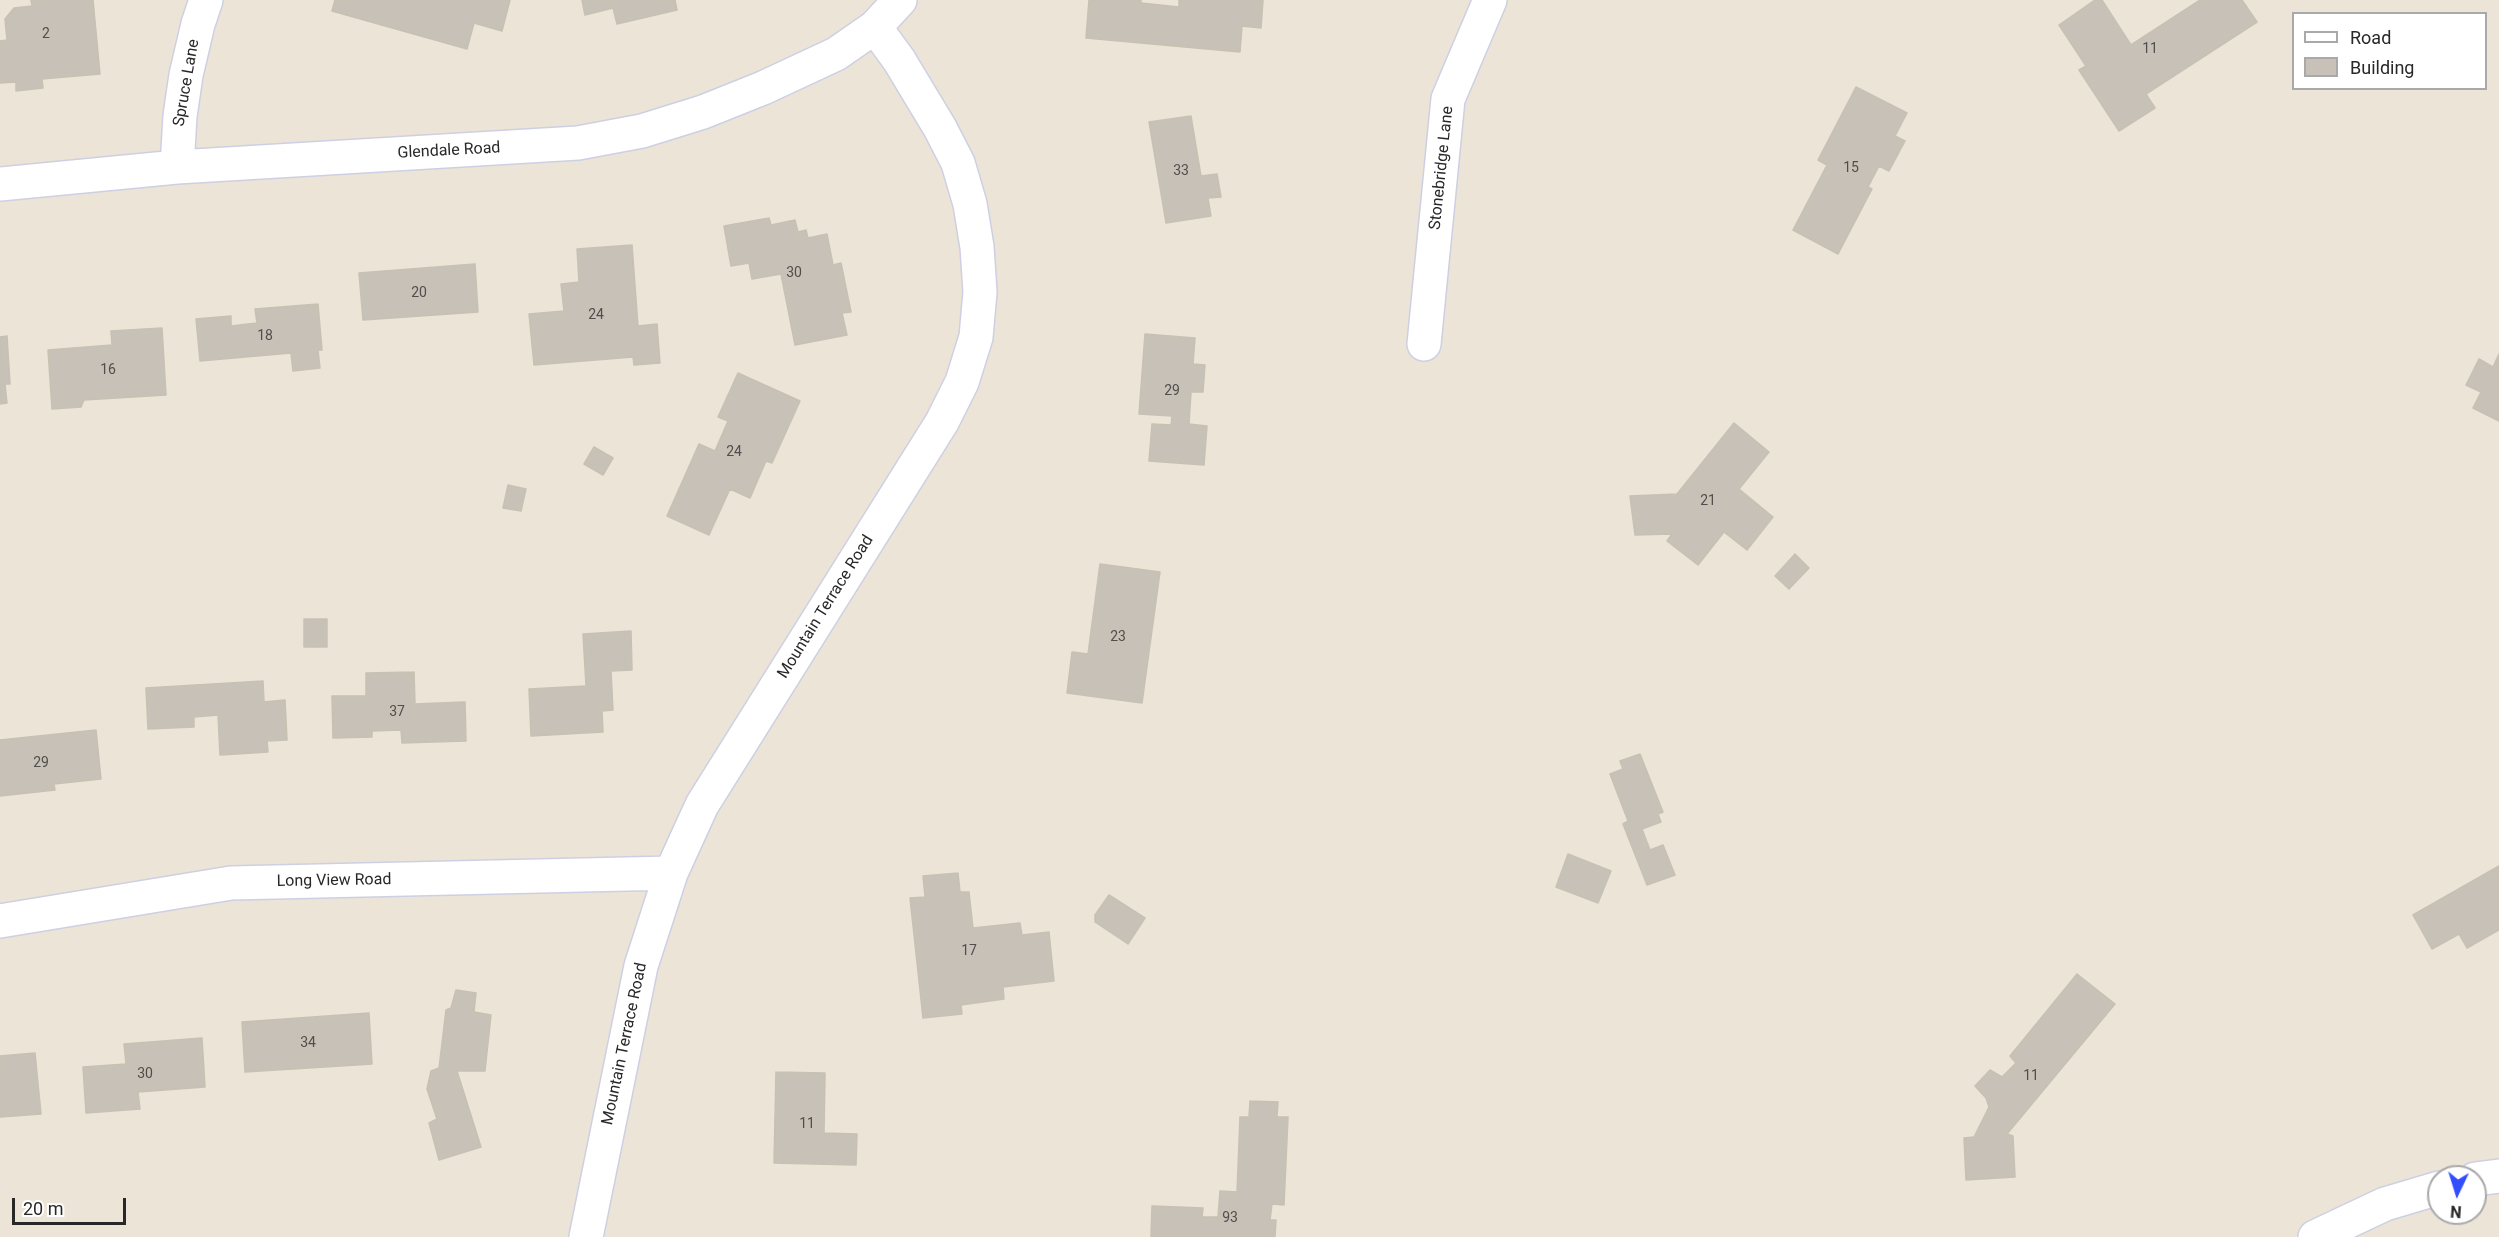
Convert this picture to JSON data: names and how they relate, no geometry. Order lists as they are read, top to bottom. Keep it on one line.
{"streets":{"street":["Spruce Lane","Glendale Road","Stonebridge Lane","Mountain Terrace Road","Long View Road"]},"crossings":[["Spruce Lane","Glendale Road"],["Glendale Road","Mountain Terrace Road"],["Mountain Terrace Road","Long View Road"]],"house_numbers":["2","11","15","33","30","20","24","18","16","29","24","21","23","37","29","17","34","30","11","11","93"],"legend":["Road","Building"],"scale_bar":"20 m","north":"bottom"}
